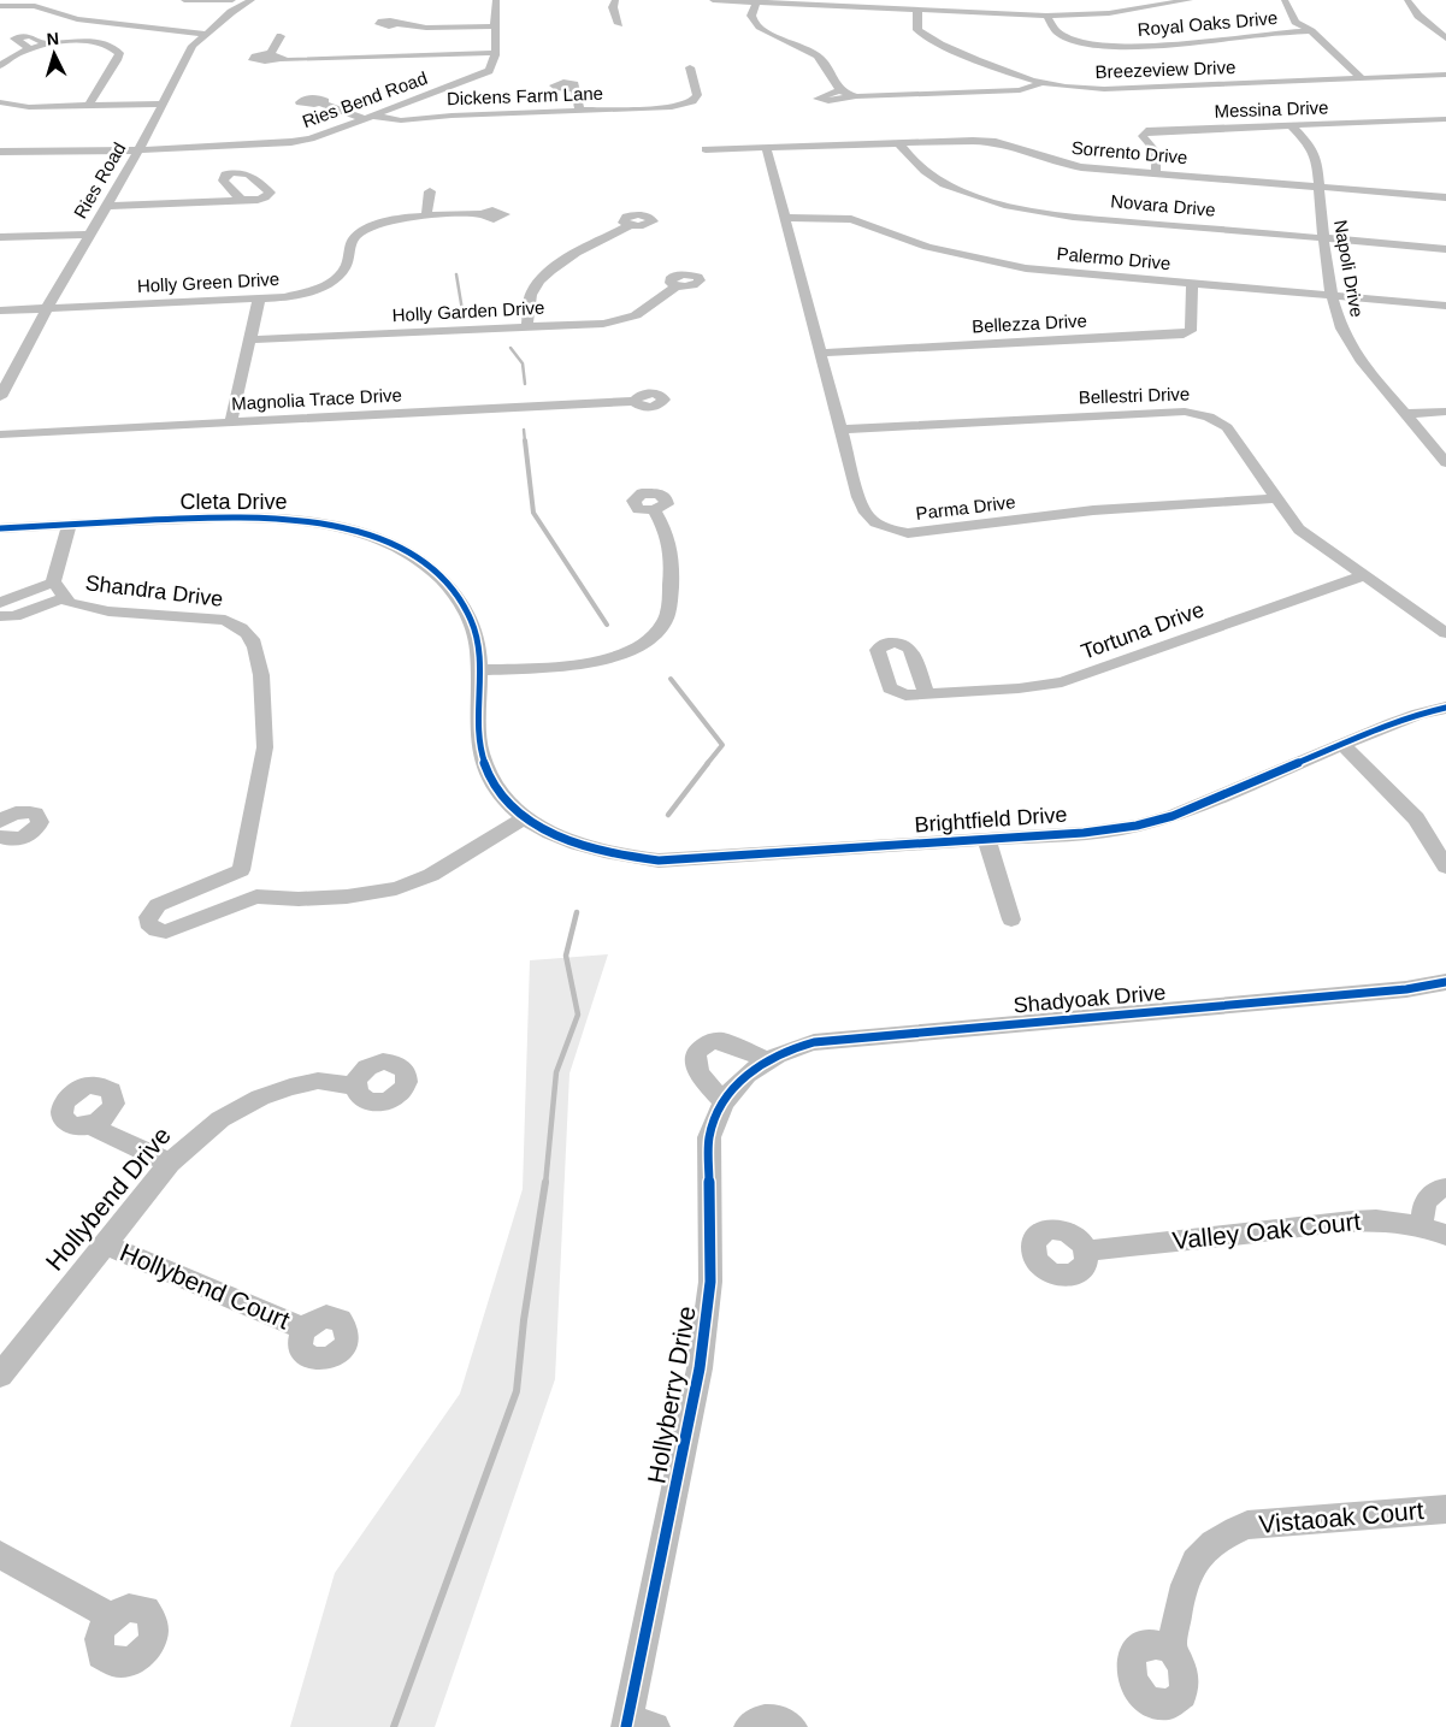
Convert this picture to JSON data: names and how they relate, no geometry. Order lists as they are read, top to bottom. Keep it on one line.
{"streets":{"street":["Royal Oaks Drive","Breezeview Drive","Dickens Farm Lane","Ries Bend Road","Messina Drive","Sorrento Drive","Ries Road","Novara Drive","Palermo Drive","Napoli Drive","Holly Green Drive","Holly Garden Drive","Bellezza Drive","Bellestri Drive","Magnolia Trace Drive","Cleta Drive","Parma Drive","Shandra Drive","Tortuna Drive","Brightfield Drive","Shadyoak Drive","Hollybend Drive","Valley Oak Court","Hollybend Court","Hollyberry Drive","Vistaoak Court"]},"crossings":[["Dickens Farm Lane","Ries Bend Road"],["Ries Bend Road","Ries Road"],["Messina Drive","Sorrento Drive"],["Messina Drive","Napoli Drive"],["Sorrento Drive","Novara Drive"],["Sorrento Drive","Napoli Drive"],["Sorrento Drive","Parma Drive"],["Ries Road","Holly Green Drive"],["Novara Drive","Napoli Drive"],["Palermo Drive","Napoli Drive"],["Palermo Drive","Bellezza Drive"],["Palermo Drive","Parma Drive"],["Bellezza Drive","Parma Drive"],["Bellestri Drive","Parma Drive"],["Bellestri Drive","Tortuna Drive"],["Cleta Drive","Shandra Drive"],["Cleta Drive","Brightfield Drive"],["Shadyoak Drive","Hollyberry Drive"],["Hollybend Drive","Hollybend Court"]],"north":"top"}
